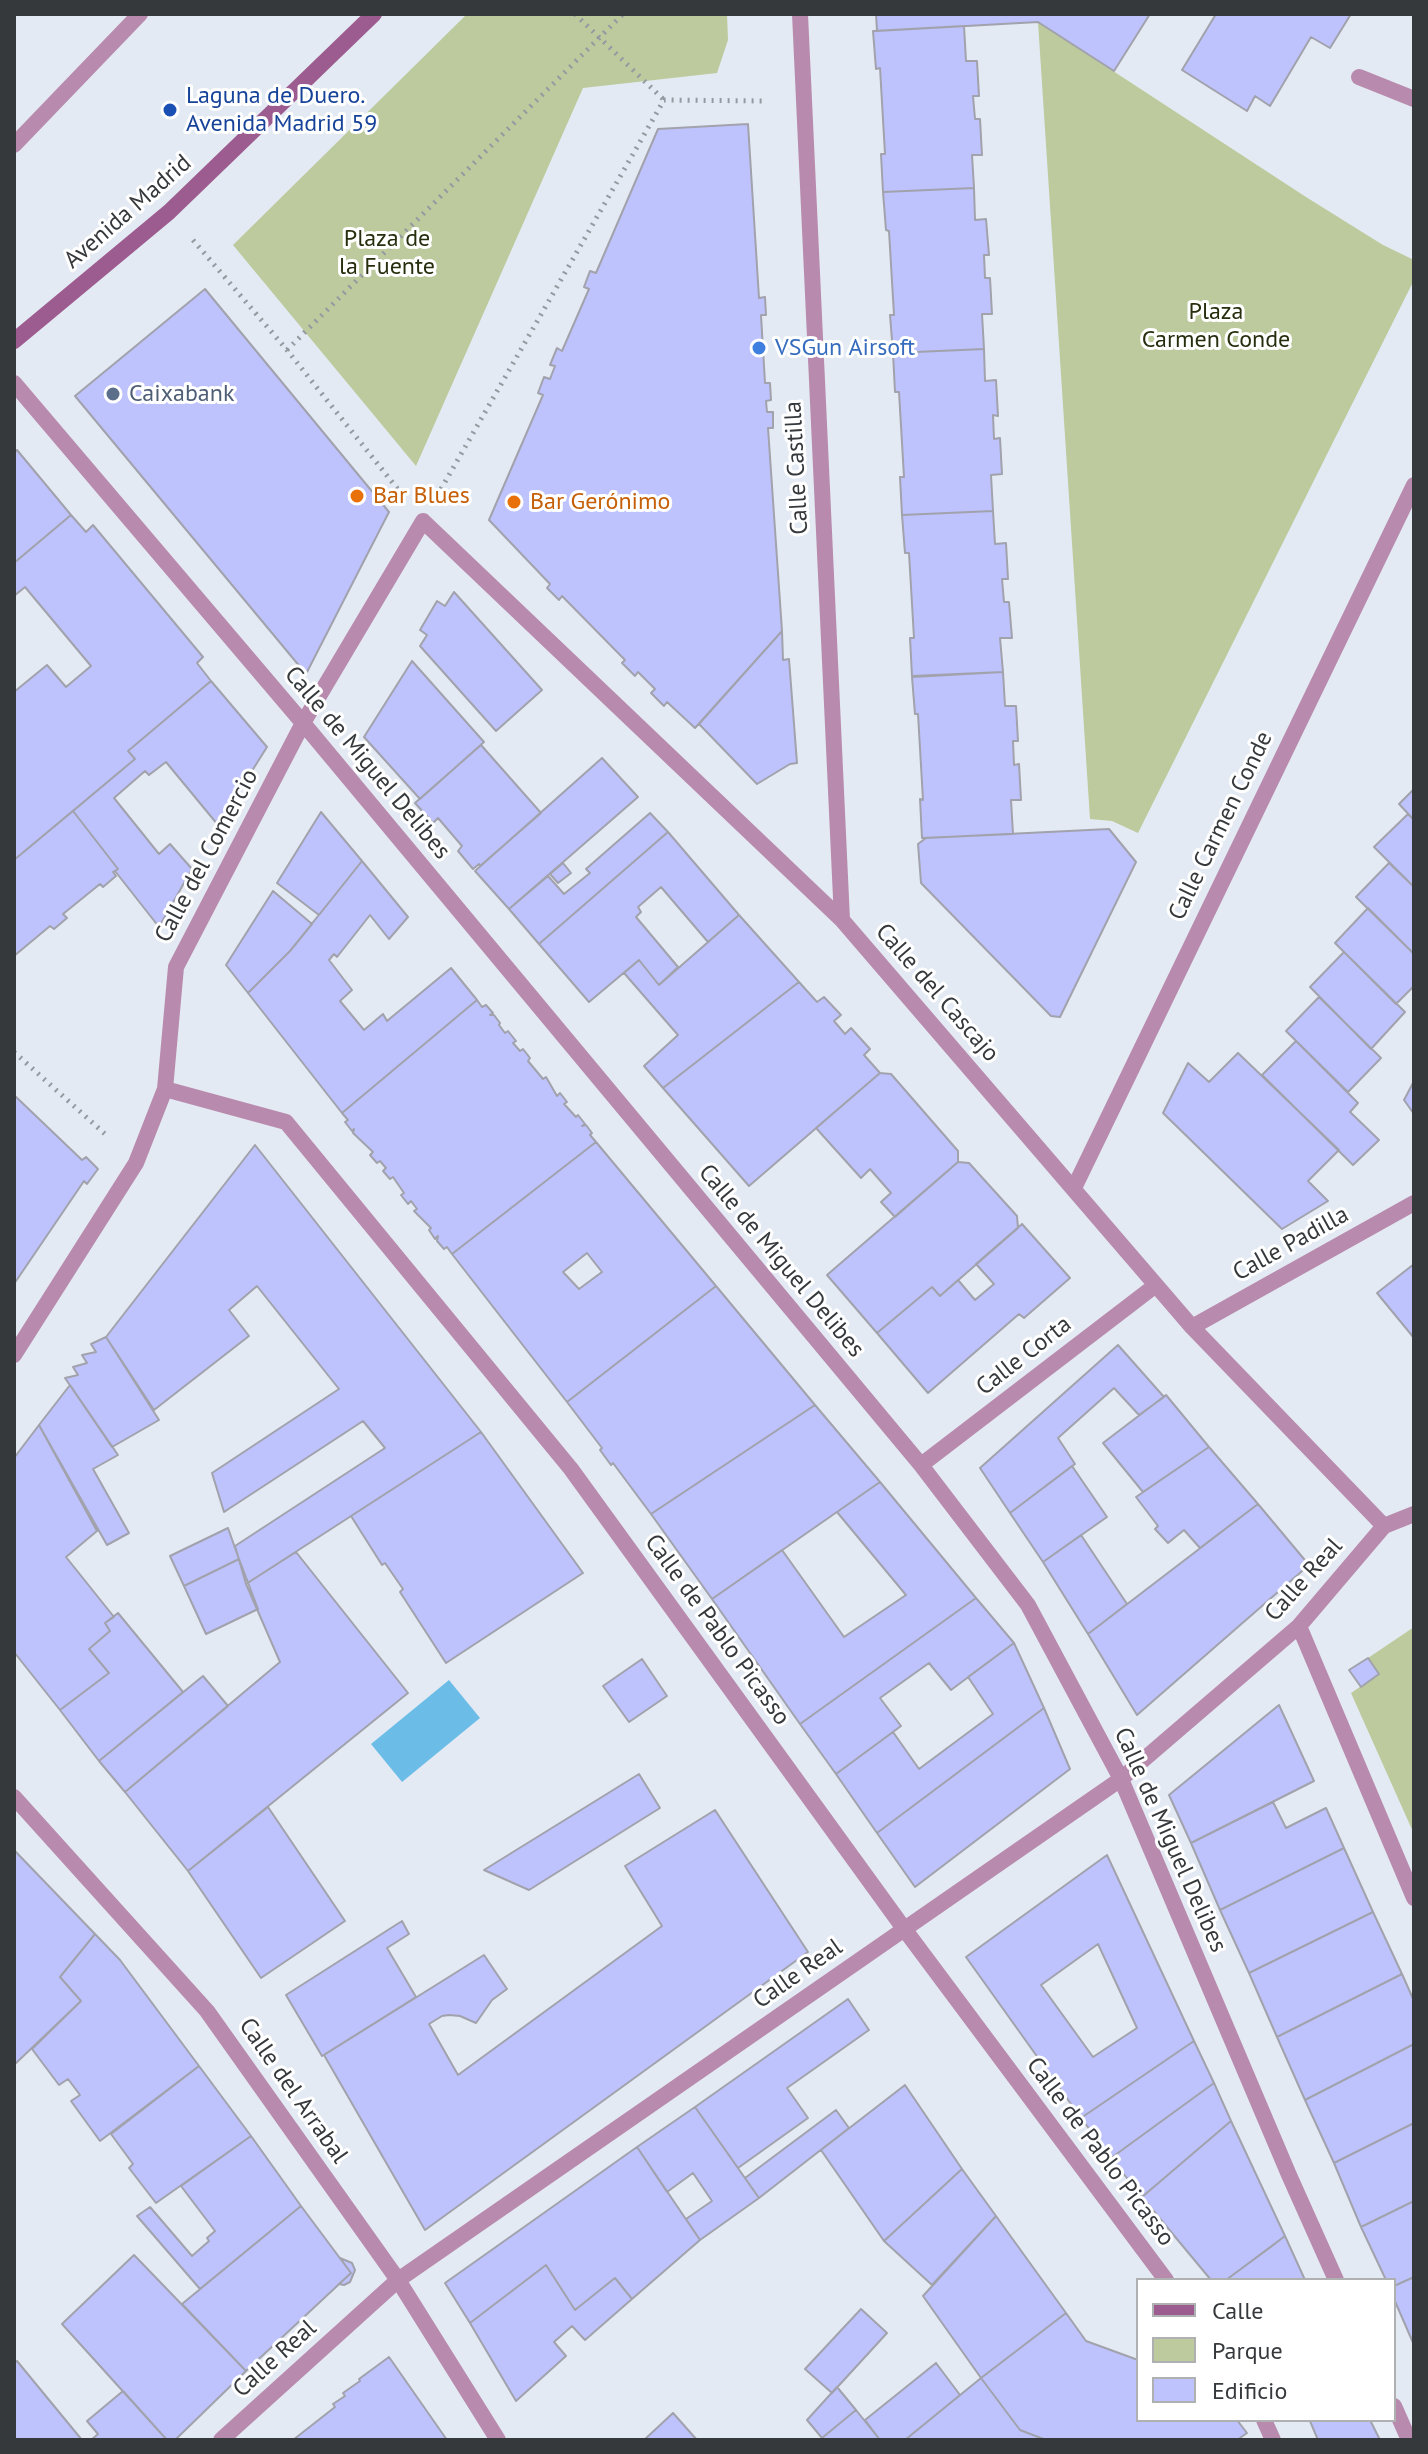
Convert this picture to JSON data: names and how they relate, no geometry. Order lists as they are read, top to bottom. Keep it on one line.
{"streets":{"main road":["Avenida Madrid"],"street":["Calle Castilla","Calle de Miguel Delibes","Calle Carmen Conde","Calle del Comercio","Calle del Cascajo","Calle Padilla","Calle Corta","Calle Real","Calle de Pablo Picasso","Calle del Arrabal"]},"crossings":[["Calle Castilla","Calle del Cascajo"],["Calle de Miguel Delibes","Calle del Comercio"],["Calle de Miguel Delibes","Calle Corta"],["Calle de Miguel Delibes","Calle Real"],["Calle Carmen Conde","Calle del Cascajo"],["Calle del Comercio","Calle del Cascajo"],["Calle del Comercio","Calle de Pablo Picasso"],["Calle del Cascajo","Calle Padilla"],["Calle del Cascajo","Calle Corta"],["Calle del Cascajo","Calle Real"],["Calle Real","Calle de Pablo Picasso"],["Calle Real","Calle del Arrabal"]],"parks":["Plaza de la Fuente","Plaza Carmen Conde"],"places":["Laguna de Duero. Avenida Madrid 59","VSGun Airsoft","Caixabank","Bar Blues","Bar Gerónimo"],"legend":["Calle","Parque","Edificio"]}
